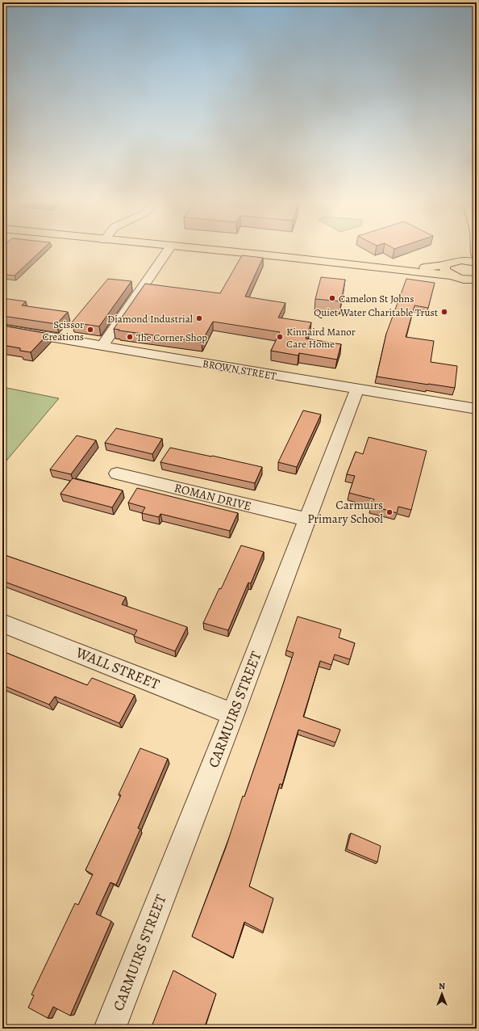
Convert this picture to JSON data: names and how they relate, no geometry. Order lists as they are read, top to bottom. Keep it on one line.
{"streets":{"street":["BROWN STREET","ROMAN DRIVE","WALL STREET","CARMUIRS STREET"]},"crossings":[["BROWN STREET","CARMUIRS STREET"],["ROMAN DRIVE","CARMUIRS STREET"],["WALL STREET","CARMUIRS STREET"]],"places":["Camelon St Johns","Quiet Water Charitable Trust","Diamond Industrial","Scissor Creations","The Corner Shop","Kinnaird Manor Care Home","Carmuirs Primary School"],"north":"top"}
